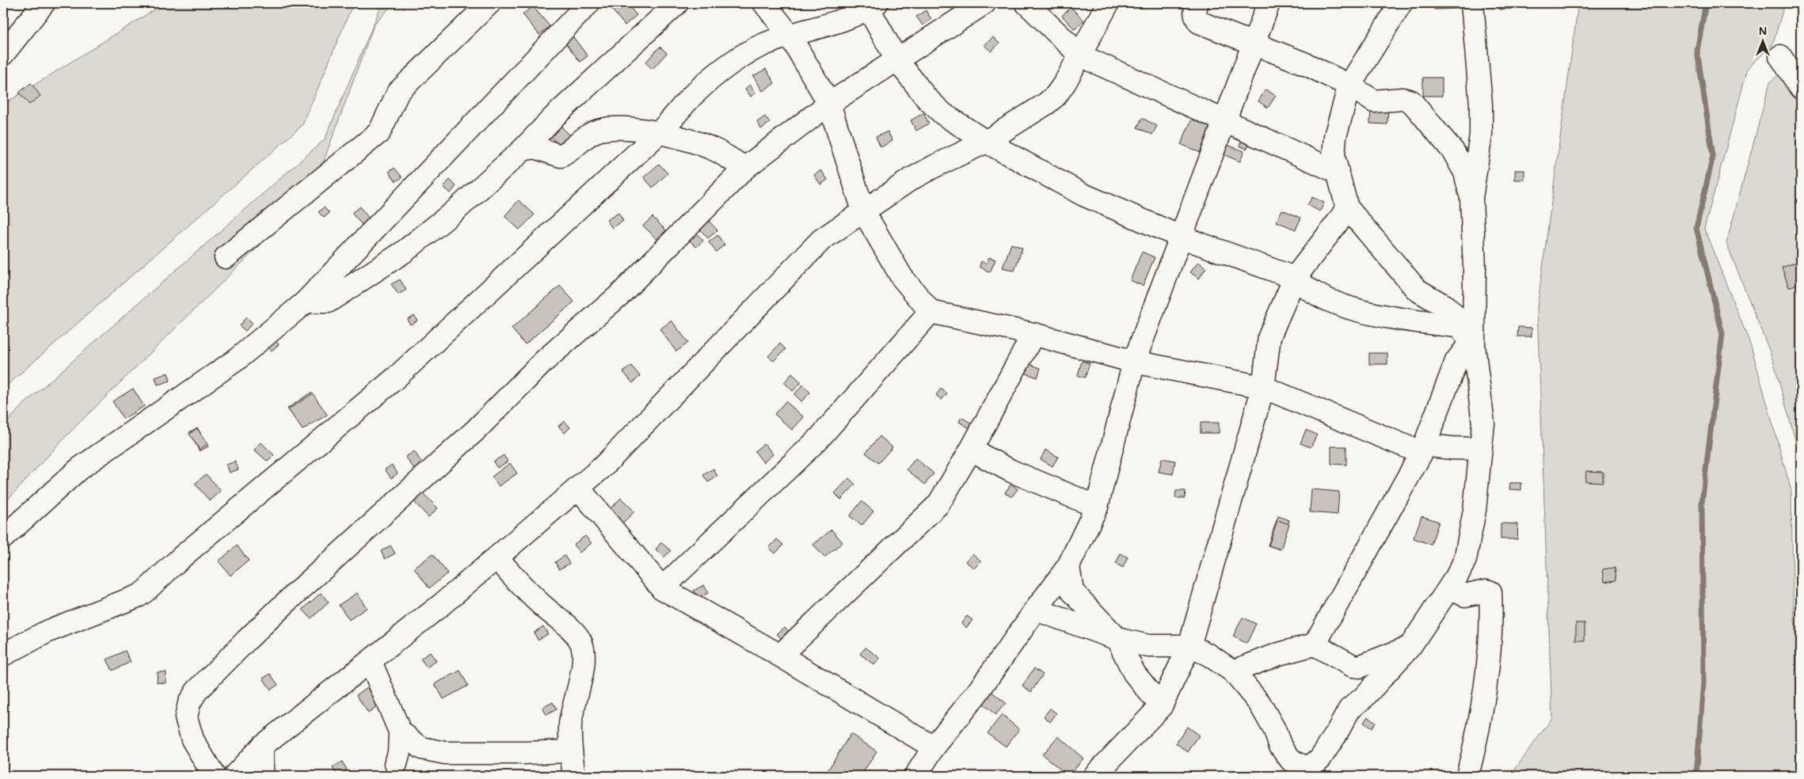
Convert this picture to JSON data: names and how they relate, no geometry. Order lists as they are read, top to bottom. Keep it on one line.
{"north":"top"}
